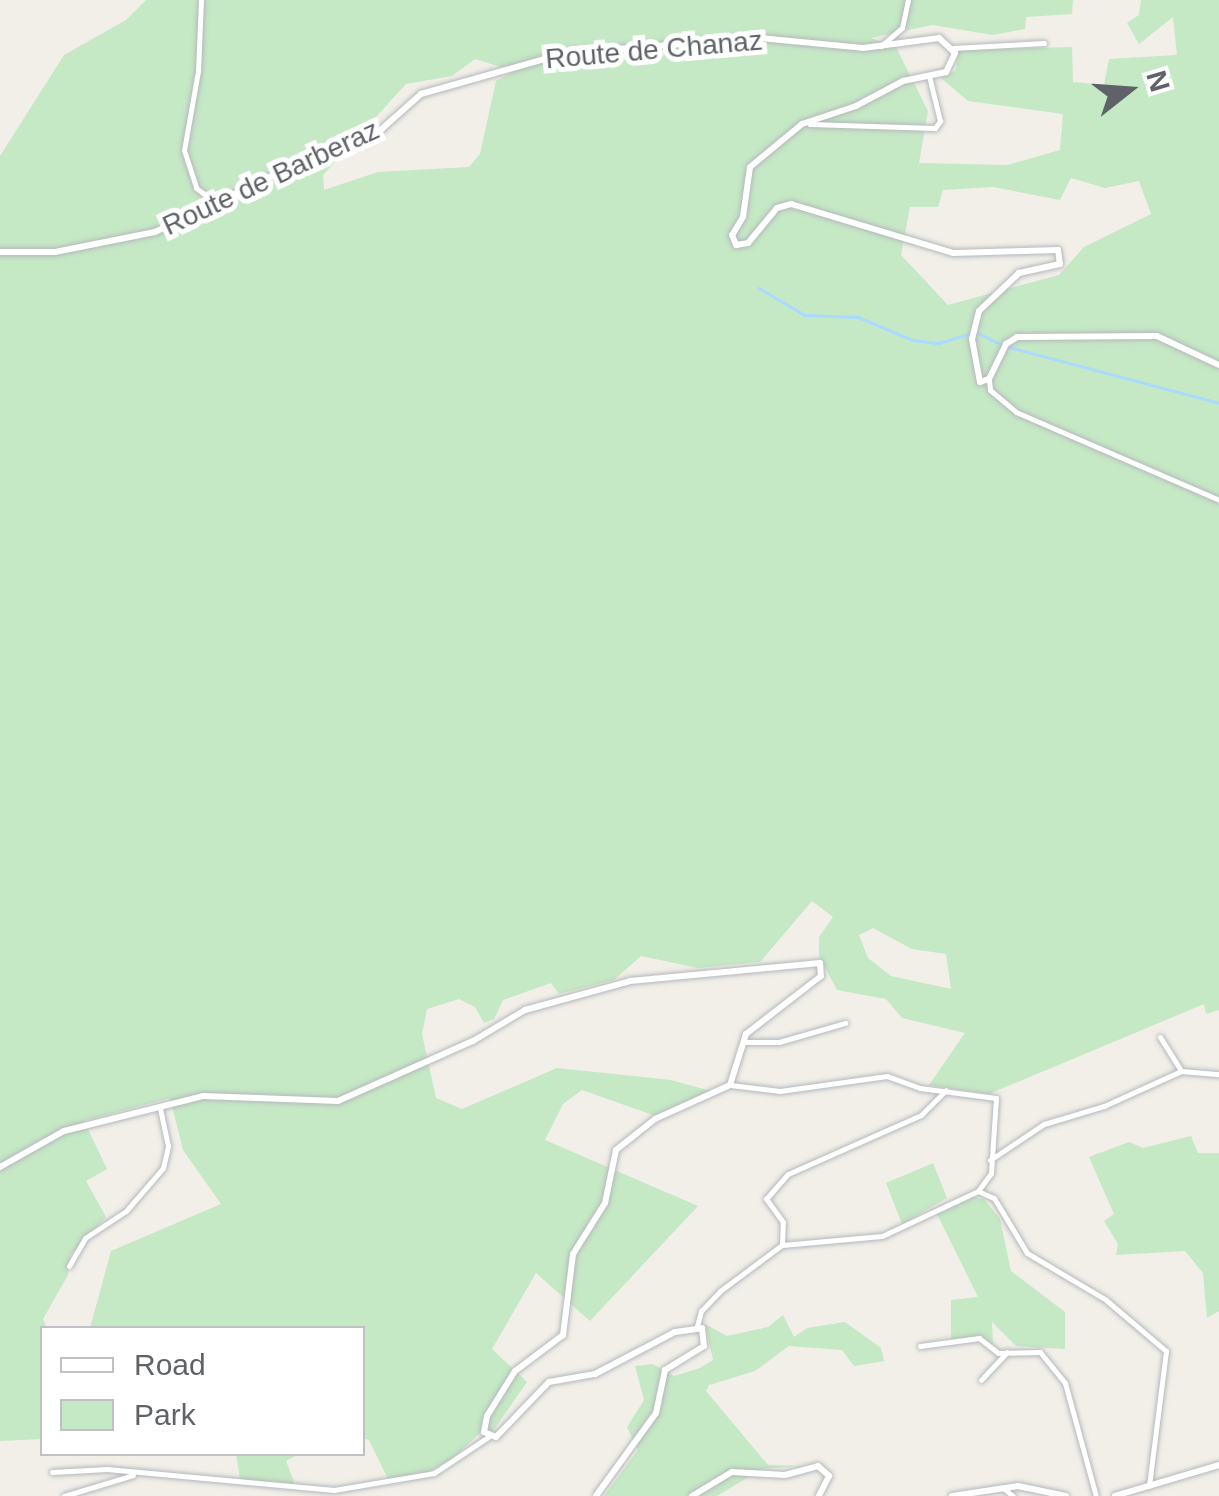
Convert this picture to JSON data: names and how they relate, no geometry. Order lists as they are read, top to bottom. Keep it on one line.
{"streets":{"street":["Route de Chanaz","Route de Barberaz"]},"crossings":[["Route de Chanaz","Route de Barberaz"]],"legend":["Road","Park"],"north":"right"}
